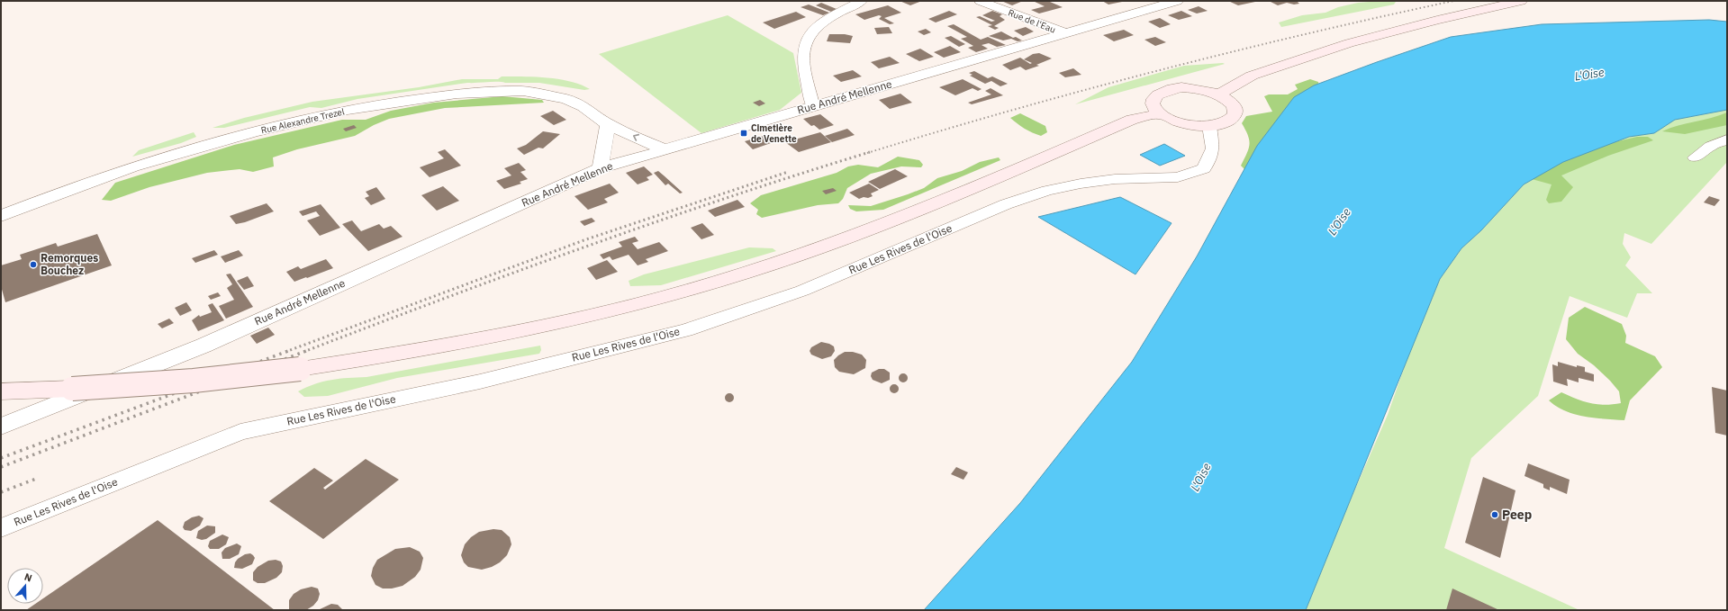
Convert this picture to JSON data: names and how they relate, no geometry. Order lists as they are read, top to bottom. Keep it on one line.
{"streets":{"street":["Rue de l'Eau","Rue André Mellenne","Rue Alexandre Trezel","Rue Les Rives de l'Oise"]},"crossings":[["Rue de l'Eau","Rue André Mellenne"],["Rue André Mellenne","Rue Alexandre Trezel"]],"water":["L'Oise"],"places":{"transit":["Cimetière de Venette"],"other":["Remorques Bouchez","Peep"]},"north":"top"}
